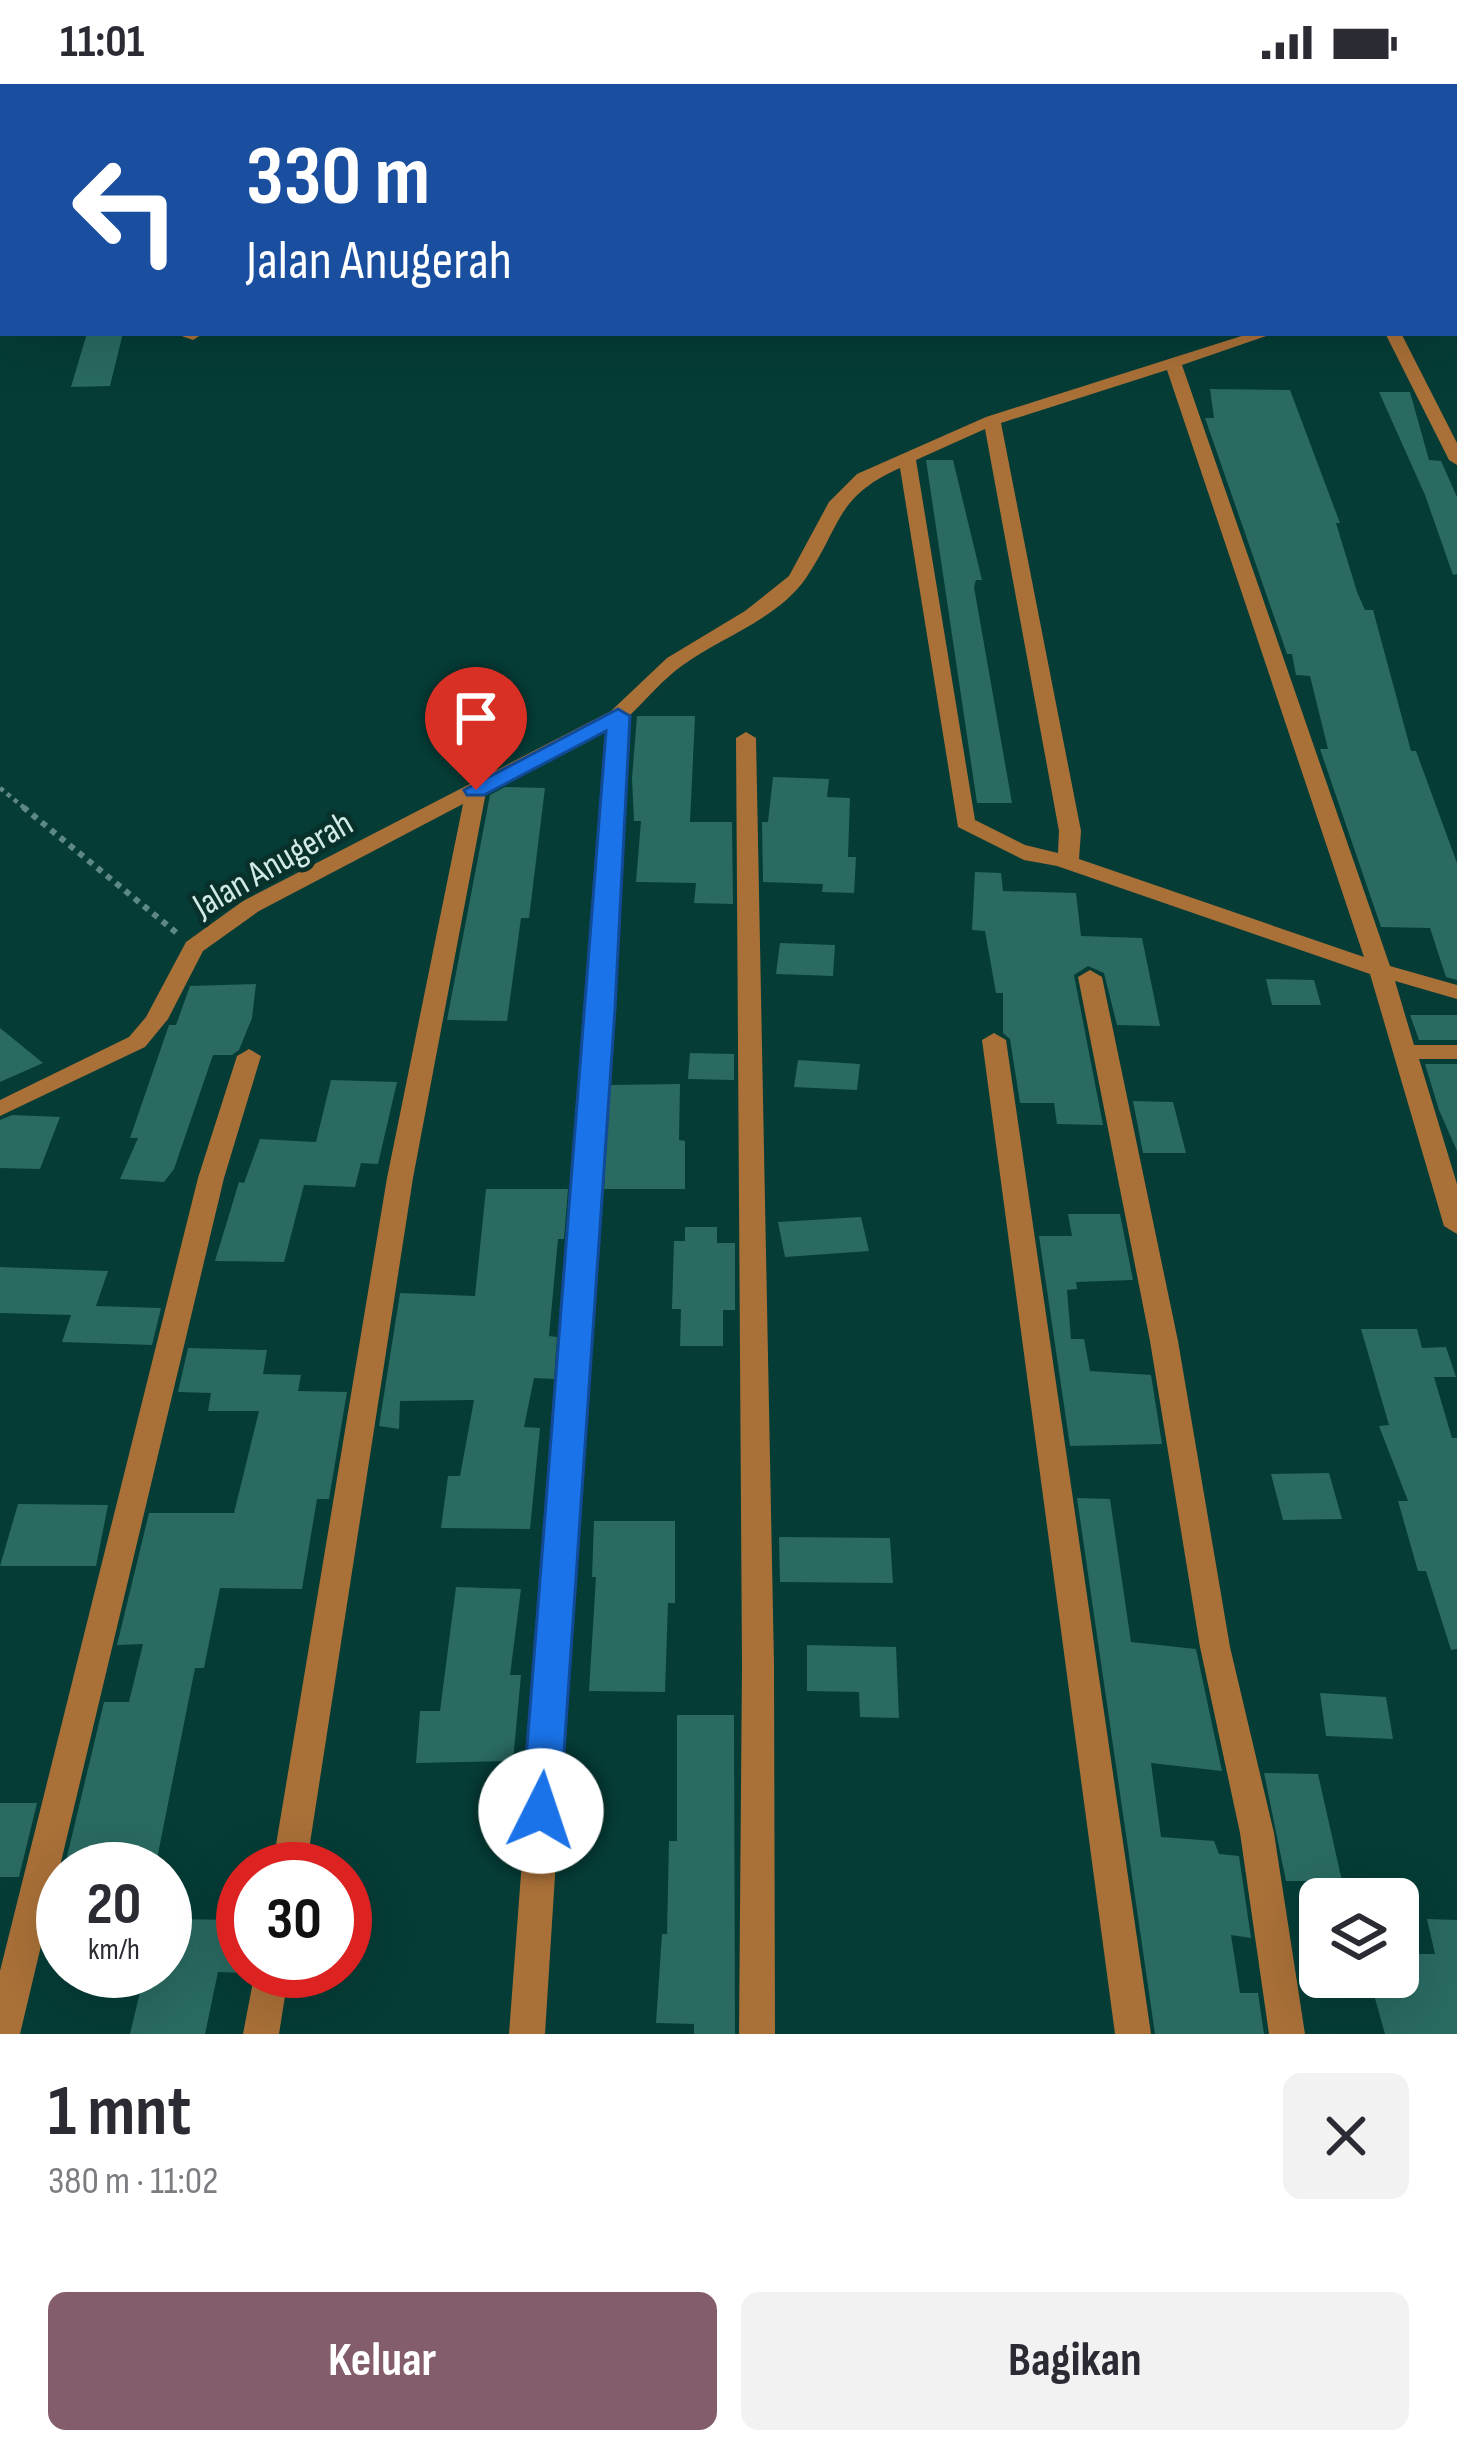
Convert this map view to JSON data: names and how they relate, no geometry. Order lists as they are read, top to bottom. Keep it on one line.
{"streets":{"street":["Jalan Anugerah"]},"page":{"status":"11:01","turn":["330 m","Jalan Anugerah"],"speed":"20 km/h","limit":"30","heading":["1 mnt","380 m · 11:02"],"buttons":["Keluar","Bagikan"]}}
